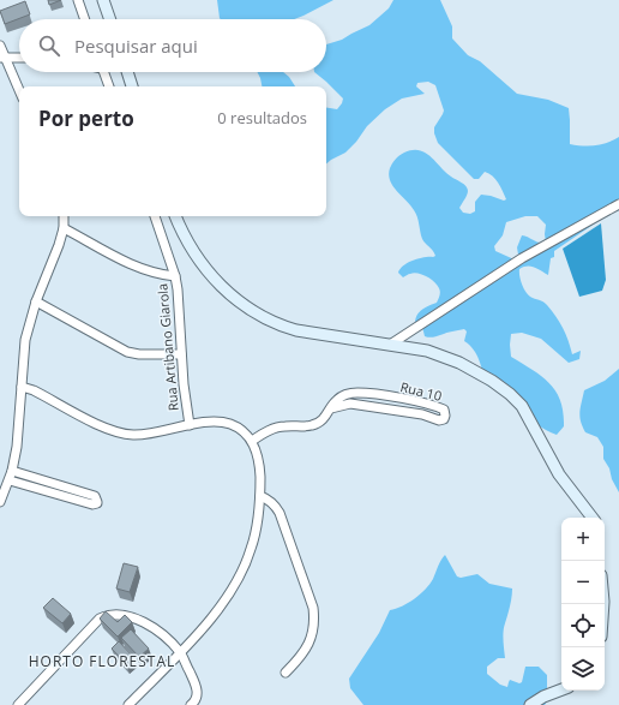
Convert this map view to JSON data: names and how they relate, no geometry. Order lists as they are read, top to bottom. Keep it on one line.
{"streets":{"street":["Rua Artibano Giarola","Rua 10"]},"districts":["HORTO FLORESTAL"],"page":{"search":"Pesquisar aqui","heading":["Por perto","0 resultados"],"map_buttons":["+","−"]}}
